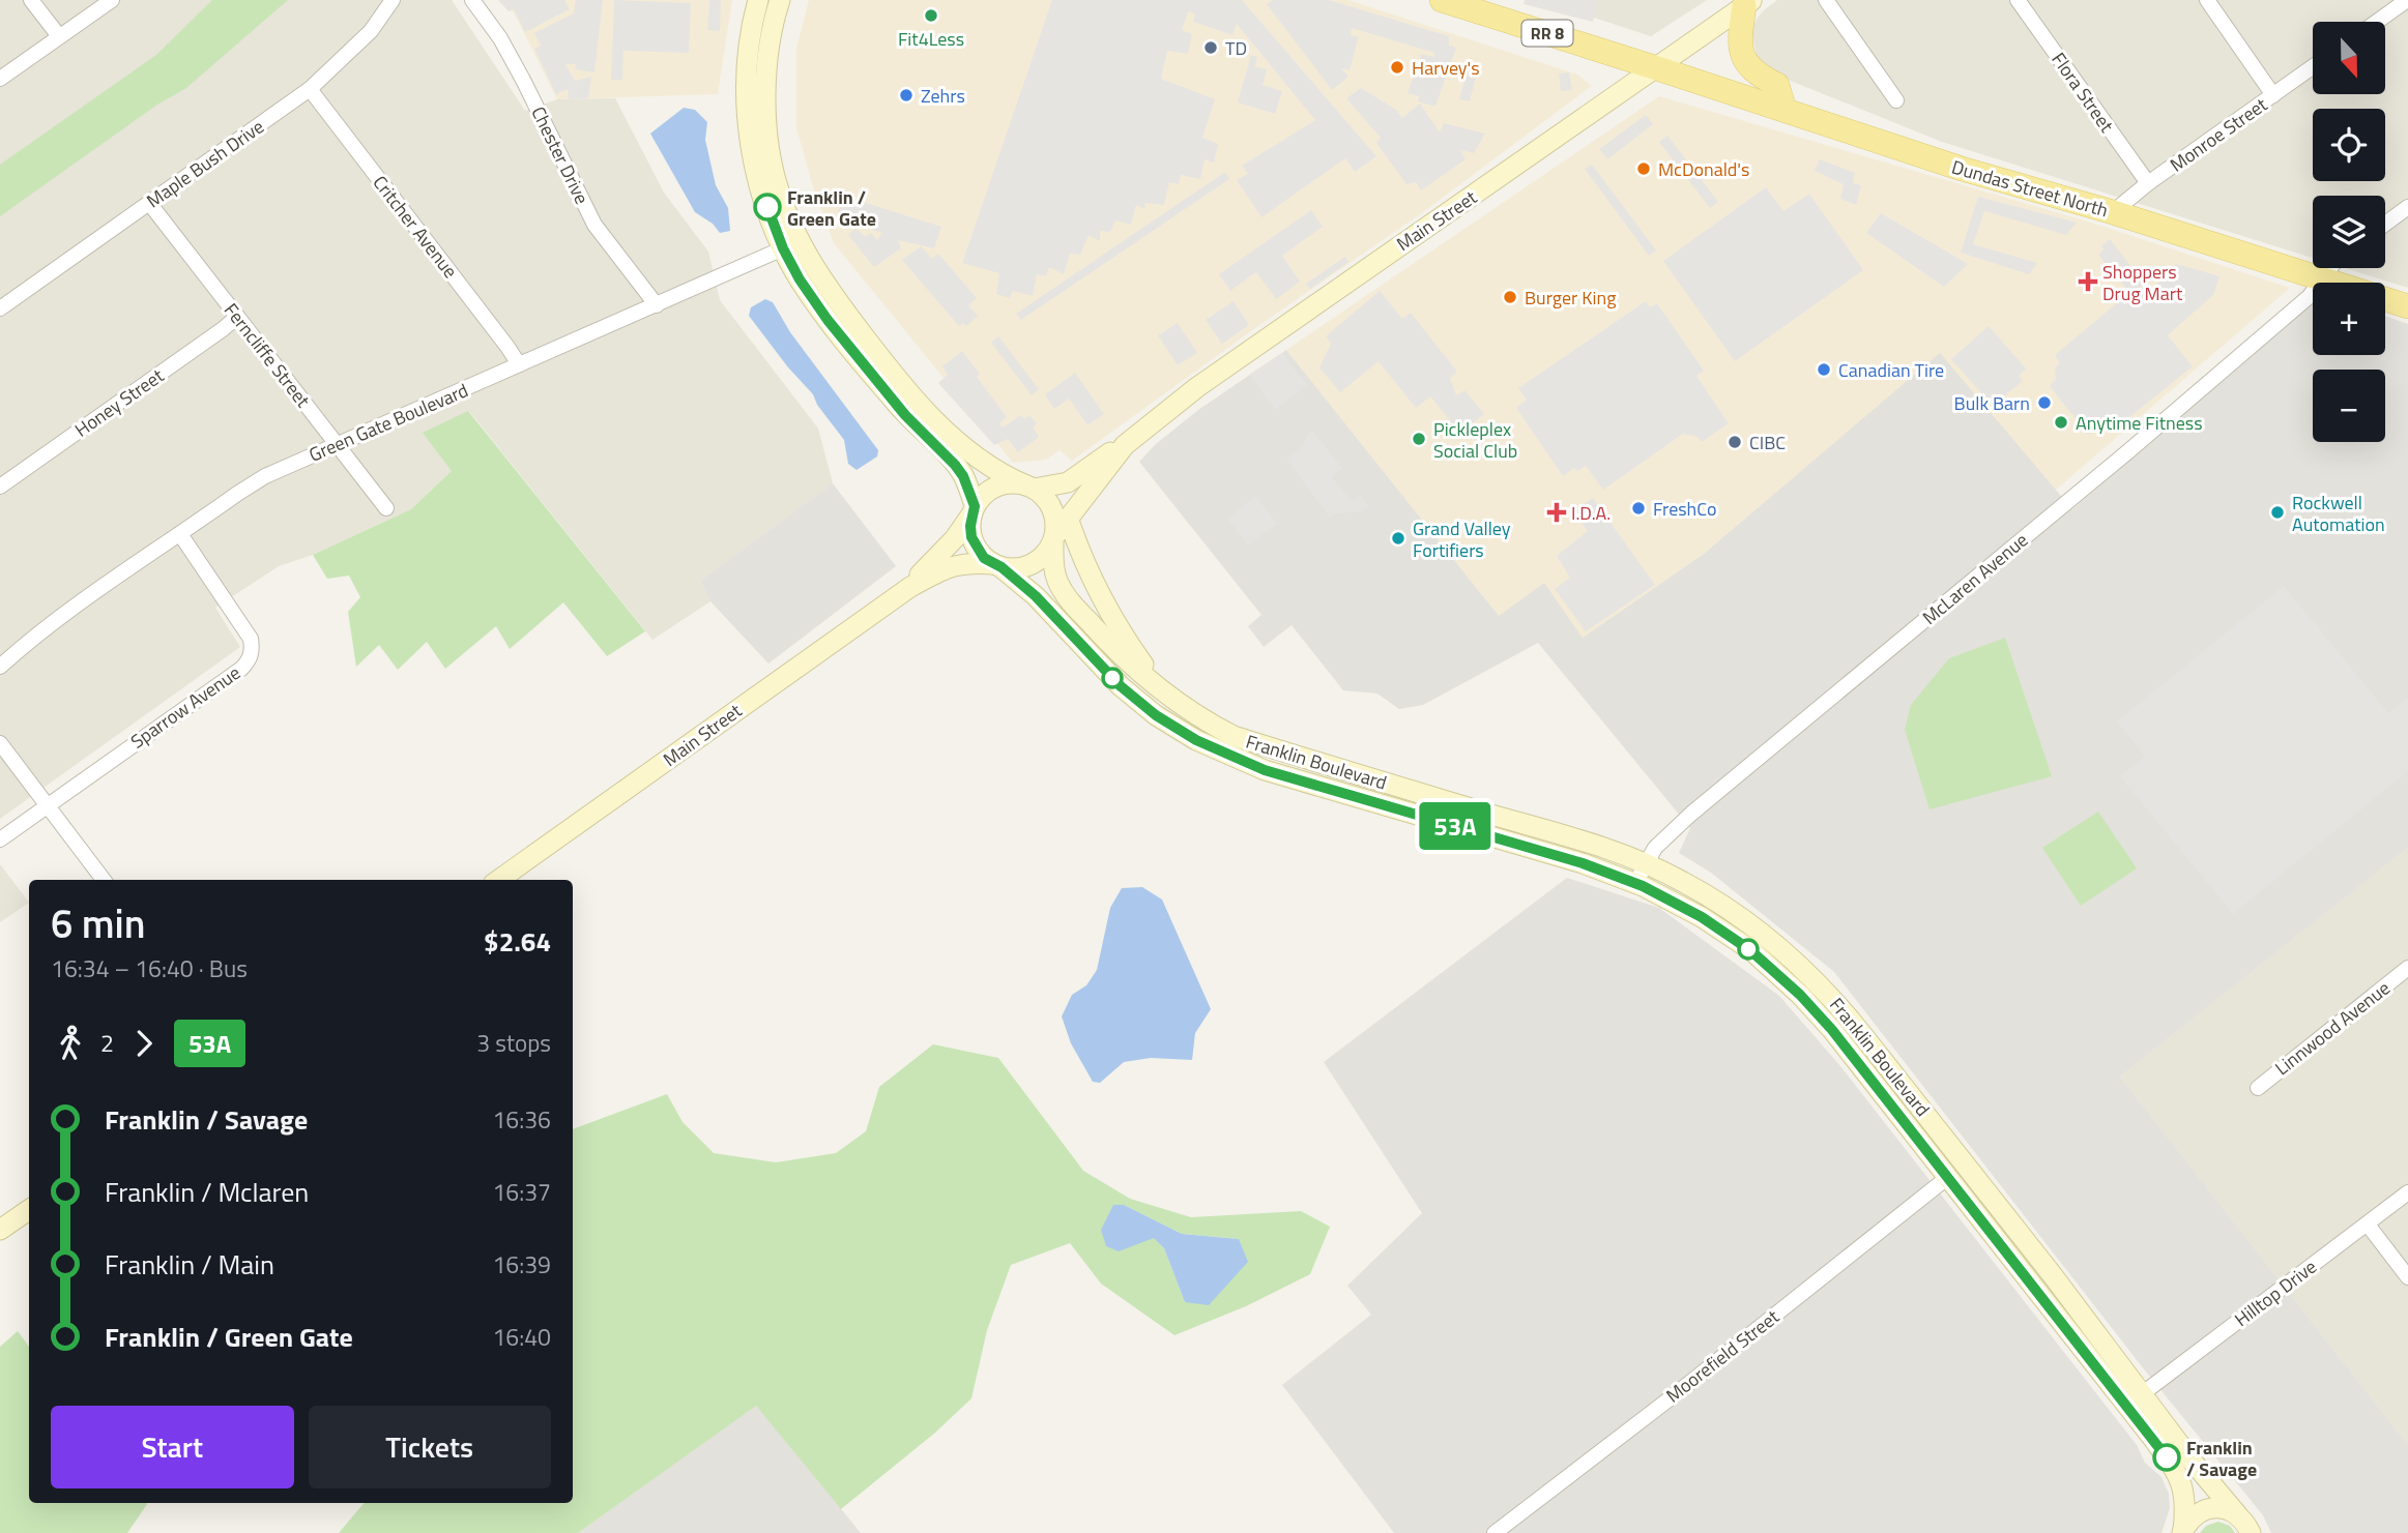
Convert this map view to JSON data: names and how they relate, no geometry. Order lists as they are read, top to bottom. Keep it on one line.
{"streets":{"main road":["RR 8","Dundas Street North","Main Street","Franklin Boulevard"],"street":["Flora Street","Monroe Street","Chester Drive","Maple Bush Drive","Critcher Avenue","Ferncliffe Street","Honey Street","Green Gate Boulevard","McLaren Avenue","Sparrow Avenue","Linnwood Avenue","Hilltop Drive","Moorefield Street"]},"crossings":[["RR 8","Dundas Street North"],["RR 8","Main Street"],["Flora Street","Monroe Street"],["Monroe Street","Dundas Street North"],["Chester Drive","Green Gate Boulevard"],["Maple Bush Drive","Critcher Avenue"],["Maple Bush Drive","Ferncliffe Street"],["Dundas Street North","Main Street"],["Dundas Street North","McLaren Avenue"],["Main Street","Franklin Boulevard"],["Critcher Avenue","Green Gate Boulevard"],["Ferncliffe Street","Honey Street"],["Ferncliffe Street","Green Gate Boulevard"],["Green Gate Boulevard","Sparrow Avenue"],["McLaren Avenue","Franklin Boulevard"],["Franklin Boulevard","Hilltop Drive"],["Franklin Boulevard","Moorefield Street"]],"places":{"other":["Fit4Less","TD","Harvey's","Zehrs","McDonald's","Franklin / Green Gate","Burger King","Canadian Tire","Bulk Barn","Anytime Fitness","Pickleplex Social Club","CIBC","FreshCo","Rockwell Automation","Grand Valley Fortifiers","Franklin / Savage"],"health":["Shoppers Drug Mart","I.D.A."]},"lines":["bus line 53A"],"north":"bottom","page":{"on_map":"53A","map_buttons":["+","−"],"heading":["6 min","16:34 – 16:40 · Bus","$2.64"],"legs":["2","53A","3 stops"],"list":[{"name":"Franklin / Savage","value":"16:36"},{"name":"Franklin / Mclaren","value":"16:37"},{"name":"Franklin / Main","value":"16:39"},{"name":"Franklin / Green Gate","value":"16:40"}],"buttons":["Start","Tickets"]}}
